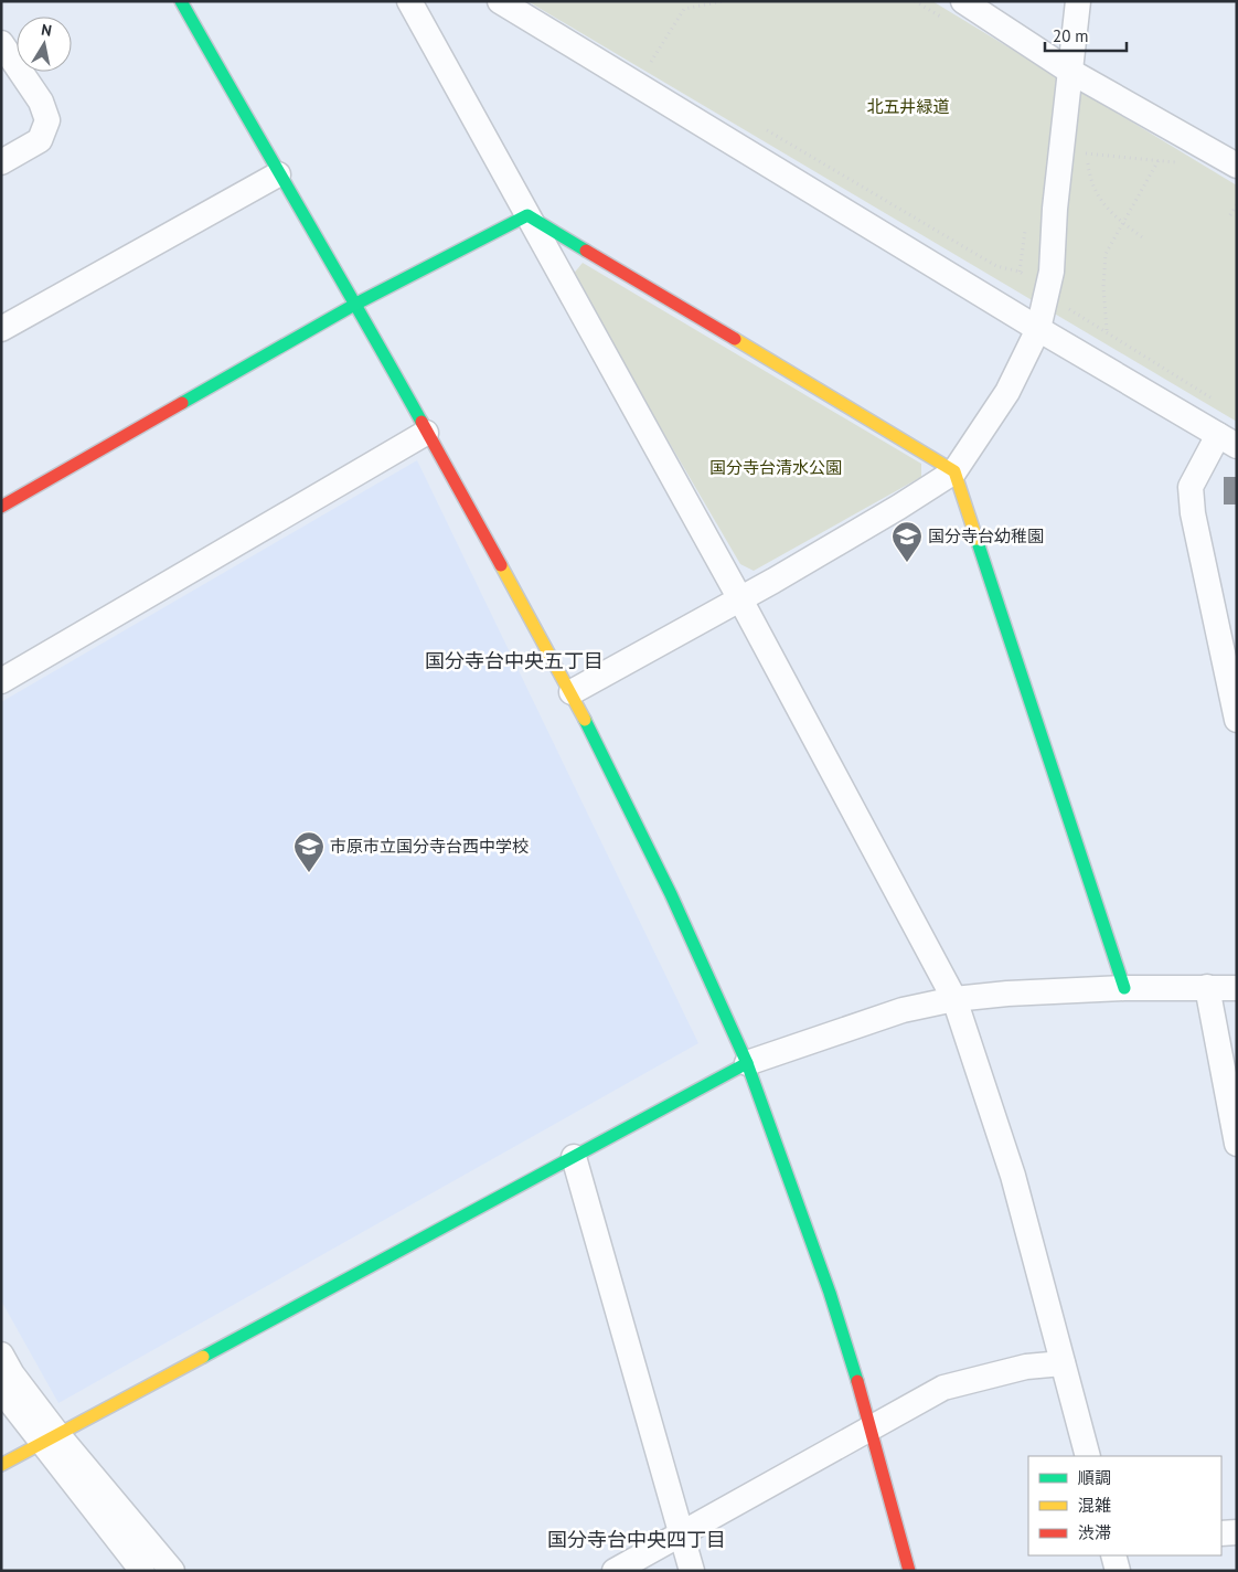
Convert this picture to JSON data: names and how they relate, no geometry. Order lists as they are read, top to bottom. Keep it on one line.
{"districts":["国分寺台中央五丁目","国分寺台中央四丁目"],"parks":["北五井緑道","国分寺台清水公園"],"places":{"school or university":["国分寺台幼稚園","市原市立国分寺台西中学校"]},"legend":["順調","混雑","渋滞"],"scale_bar":"20 m","north":"top"}
